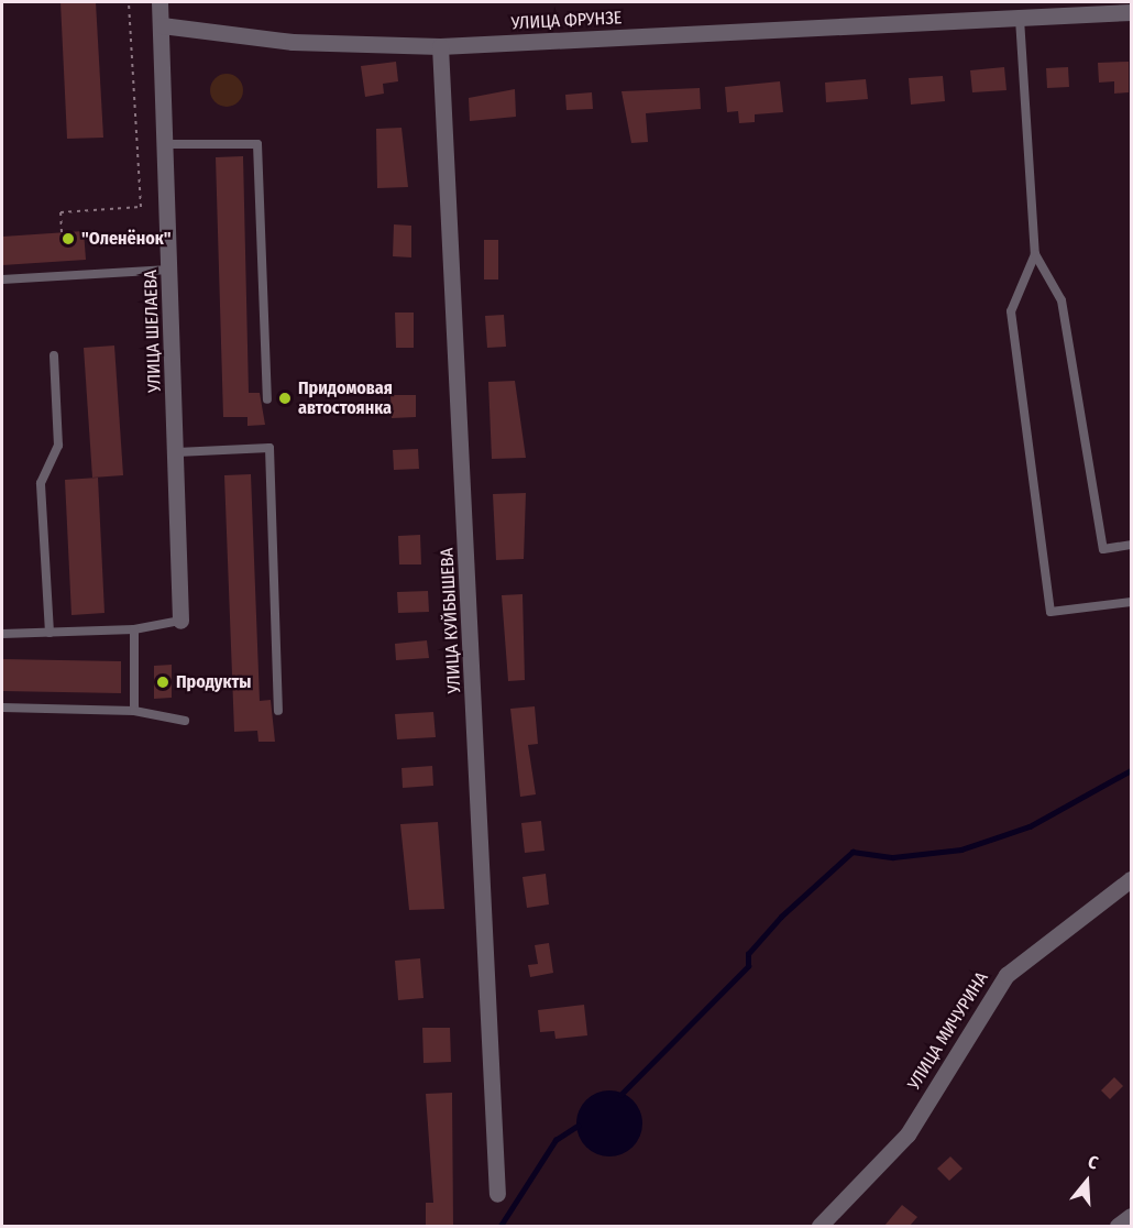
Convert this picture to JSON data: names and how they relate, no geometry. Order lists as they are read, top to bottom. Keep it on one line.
{"streets":{"street":["УЛИЦА ФРУНЗЕ","УЛИЦА ШЕЛАЕВА","УЛИЦА КУЙБЫШЕВА","УЛИЦА МИЧУРИНА"]},"crossings":[["УЛИЦА ФРУНЗЕ","УЛИЦА ШЕЛАЕВА"],["УЛИЦА ФРУНЗЕ","УЛИЦА КУЙБЫШЕВА"]],"places":["\"Оленёнок\"","Придомовая автостоянка","Продукты"],"north":"top"}
